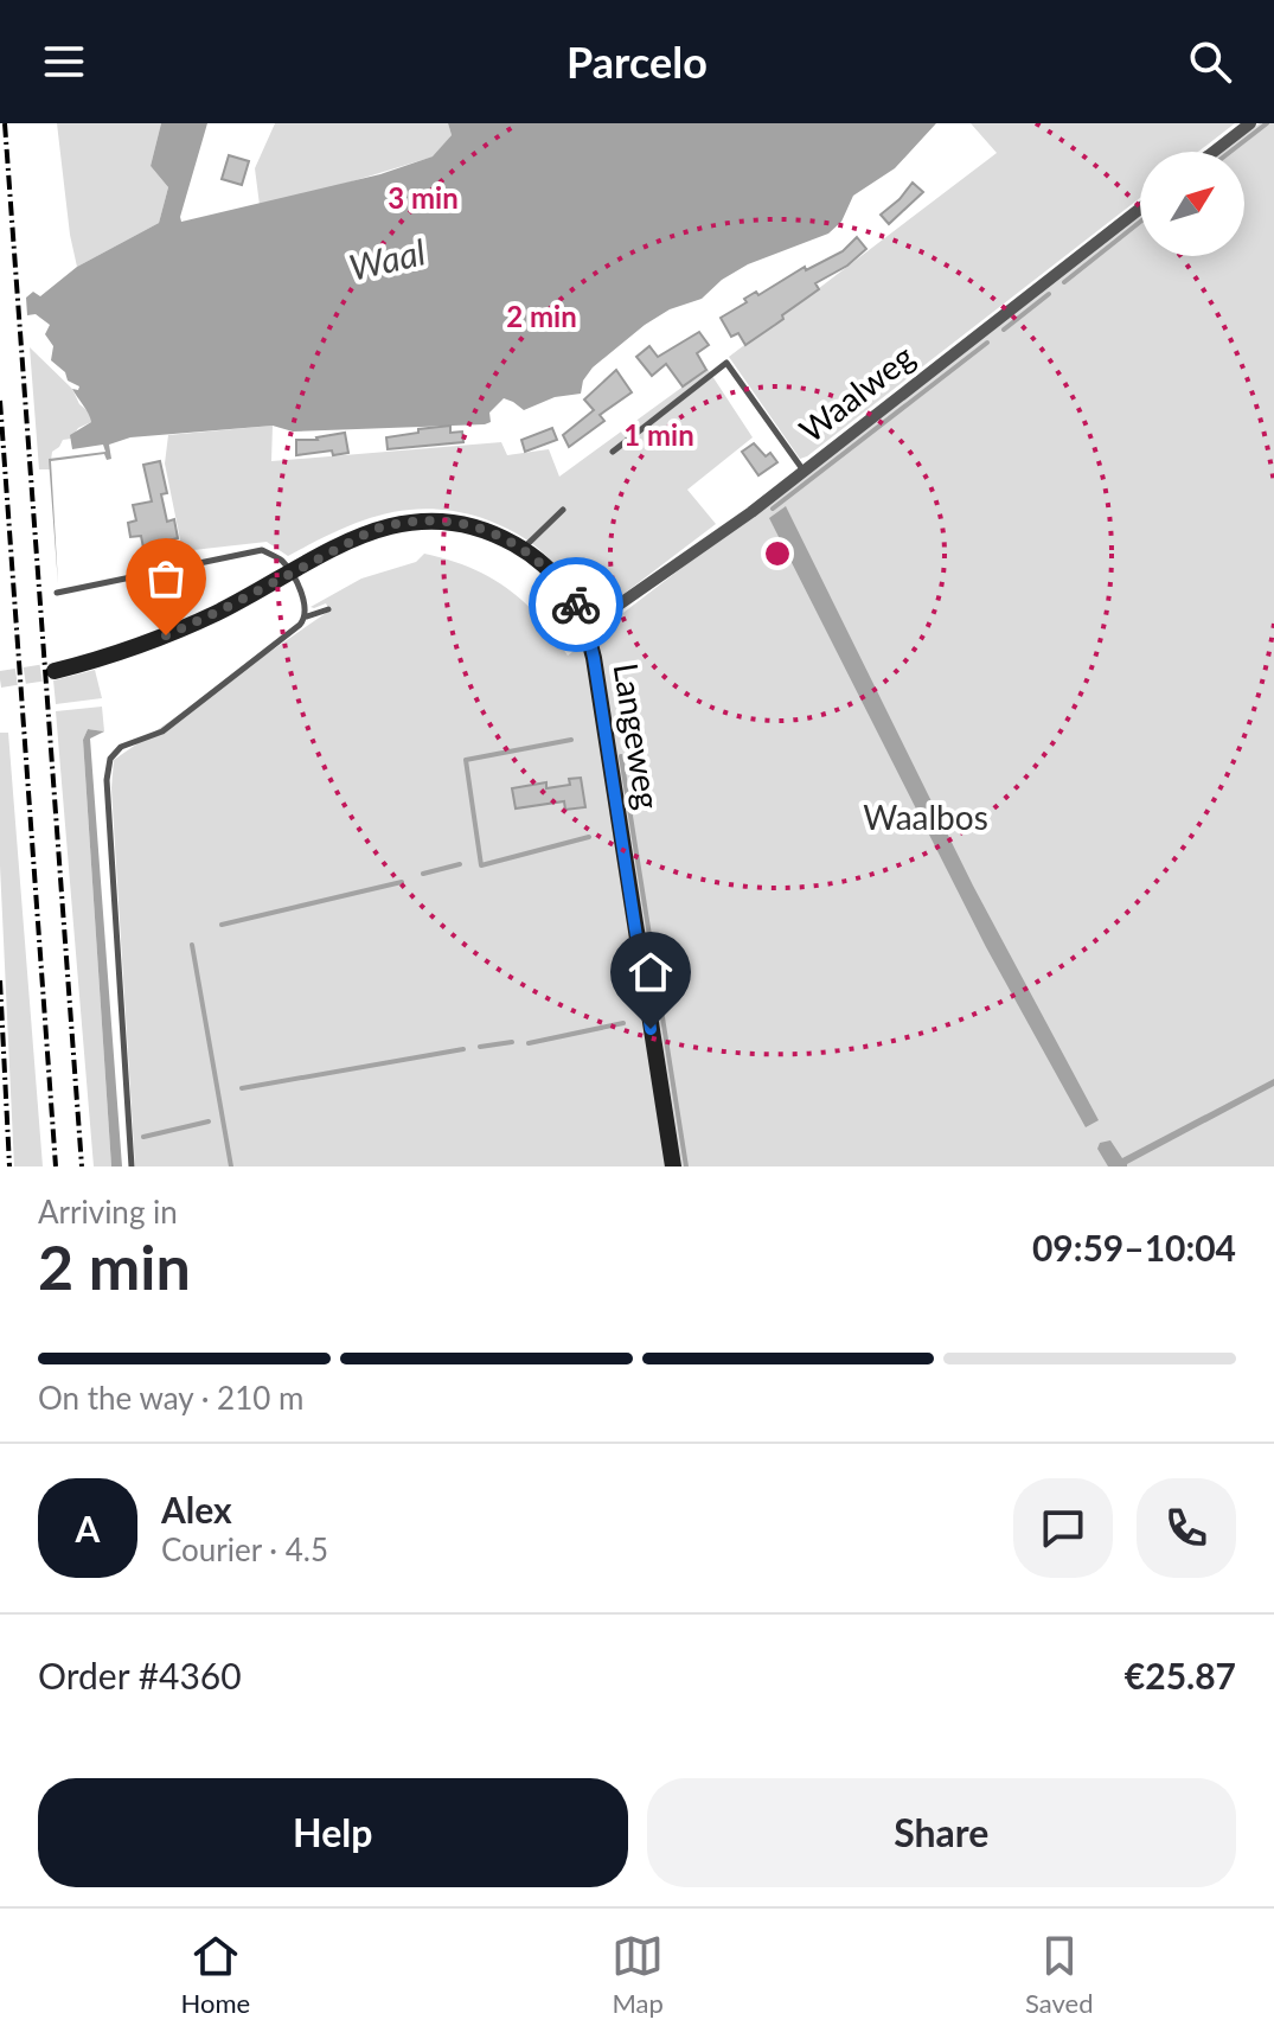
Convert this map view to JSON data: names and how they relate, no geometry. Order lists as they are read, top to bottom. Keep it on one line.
{"streets":{"main road":["Langeweg"],"street":["Waalweg"]},"crossings":[["Waalweg","Langeweg"]],"water":["Waal"],"parks":["Waalbos"],"north":"top right","page":{"header":"Parcelo","heading":["2 min","Arriving in","09:59–10:04"],"panel":["Alex","Courier · 4.5","Order #4360","€25.87"],"bar":"On the way · 210 m","round":"A","buttons":["Help","Share"],"tabs":["Home","Map","Saved"]},"rings":["3 min","2 min","1 min"]}
